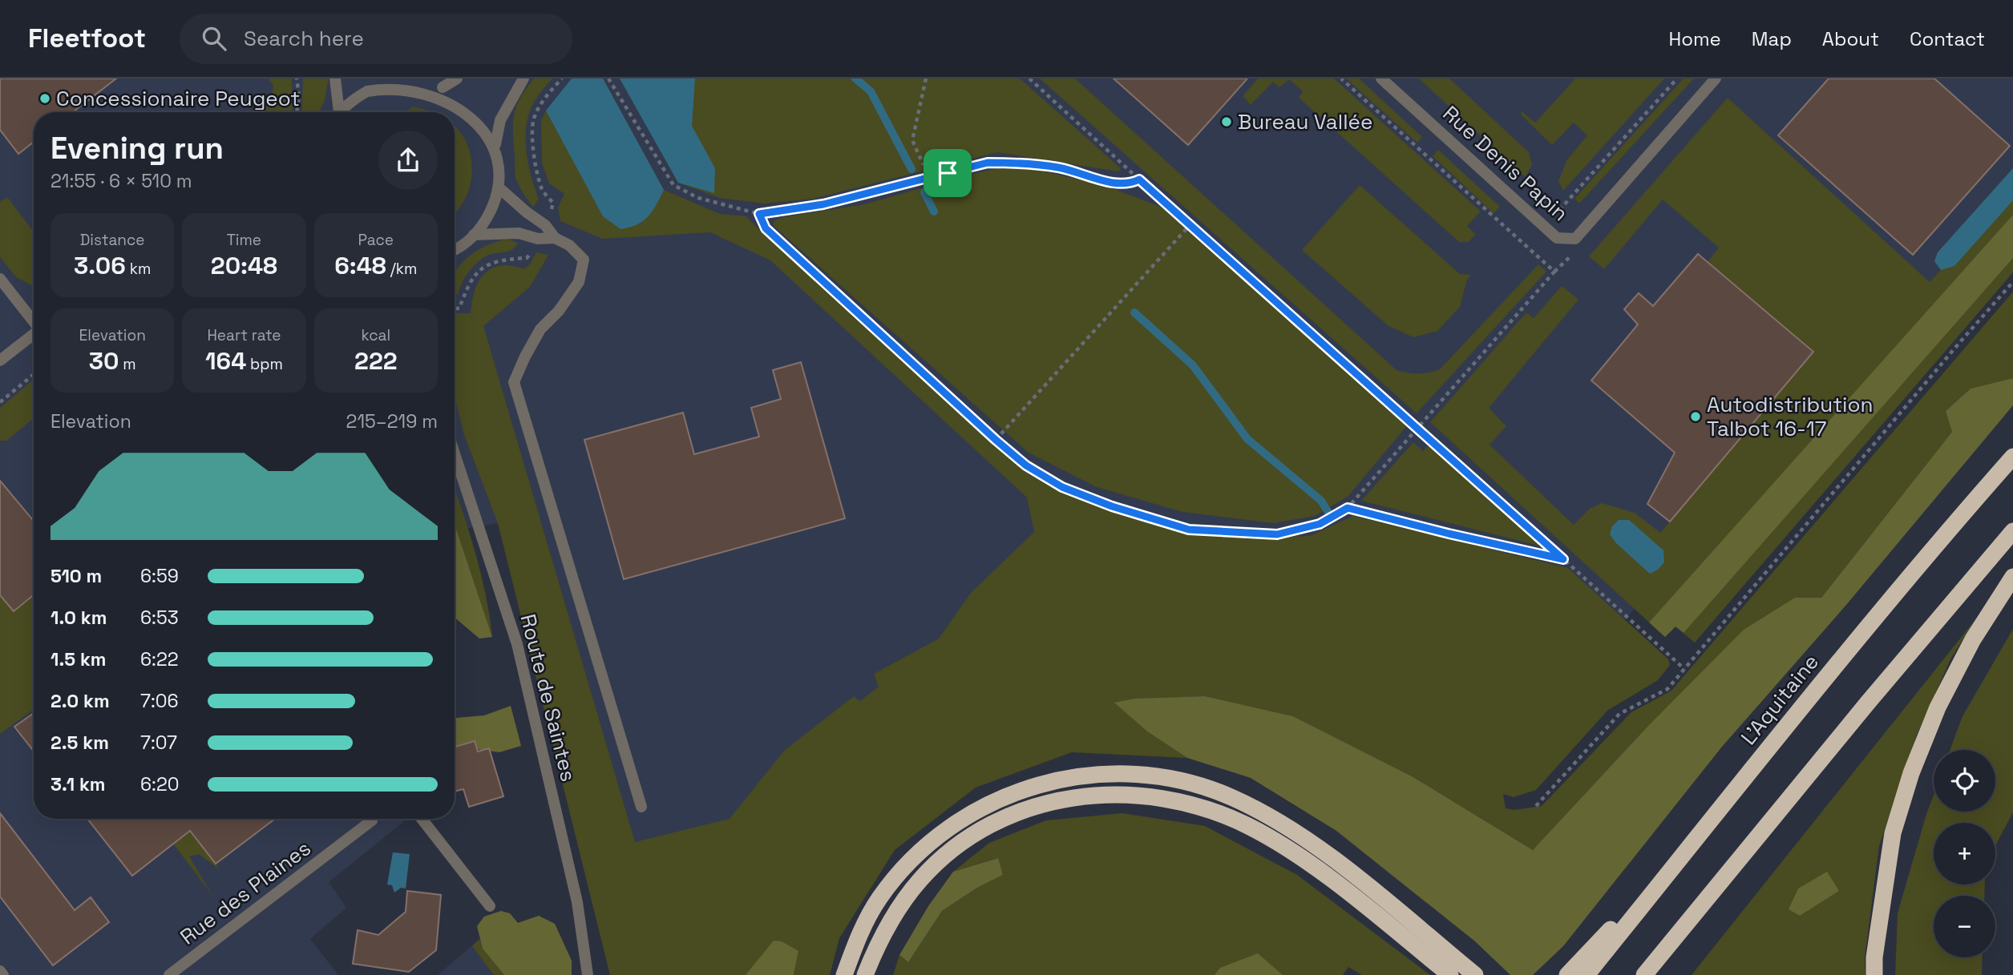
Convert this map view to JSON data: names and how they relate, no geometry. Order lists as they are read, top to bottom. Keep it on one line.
{"streets":{"highway":["L'Aquitaine"],"street":["Rue Denis Papin","Route de Saintes","Rue des Plaines"]},"places":["Concessionaire Peugeot","Bureau Vallée","Autodistribution Talbot 16-17"],"page":{"header":"Fleetfoot","search":"Search here","nav":["Home","Map","About","Contact"],"heading":["Evening run","21:55 · 6 × 510 m"],"stats":[["Distance","3.06 km"],["Time","20:48"],["Pace","6:48 /km"],["Elevation","30 m"],["Heart rate","164 bpm"],["kcal","222"]],"chart":["Elevation","215–219 m"],"list":[{"name":"510 m","note":"6:59"},{"name":"1.0 km","note":"6:53"},{"name":"1.5 km","note":"6:22"},{"name":"2.0 km","note":"7:06"},{"name":"2.5 km","note":"7:07"},{"name":"3.1 km","note":"6:20"}],"map_buttons":["+","−"]}}
